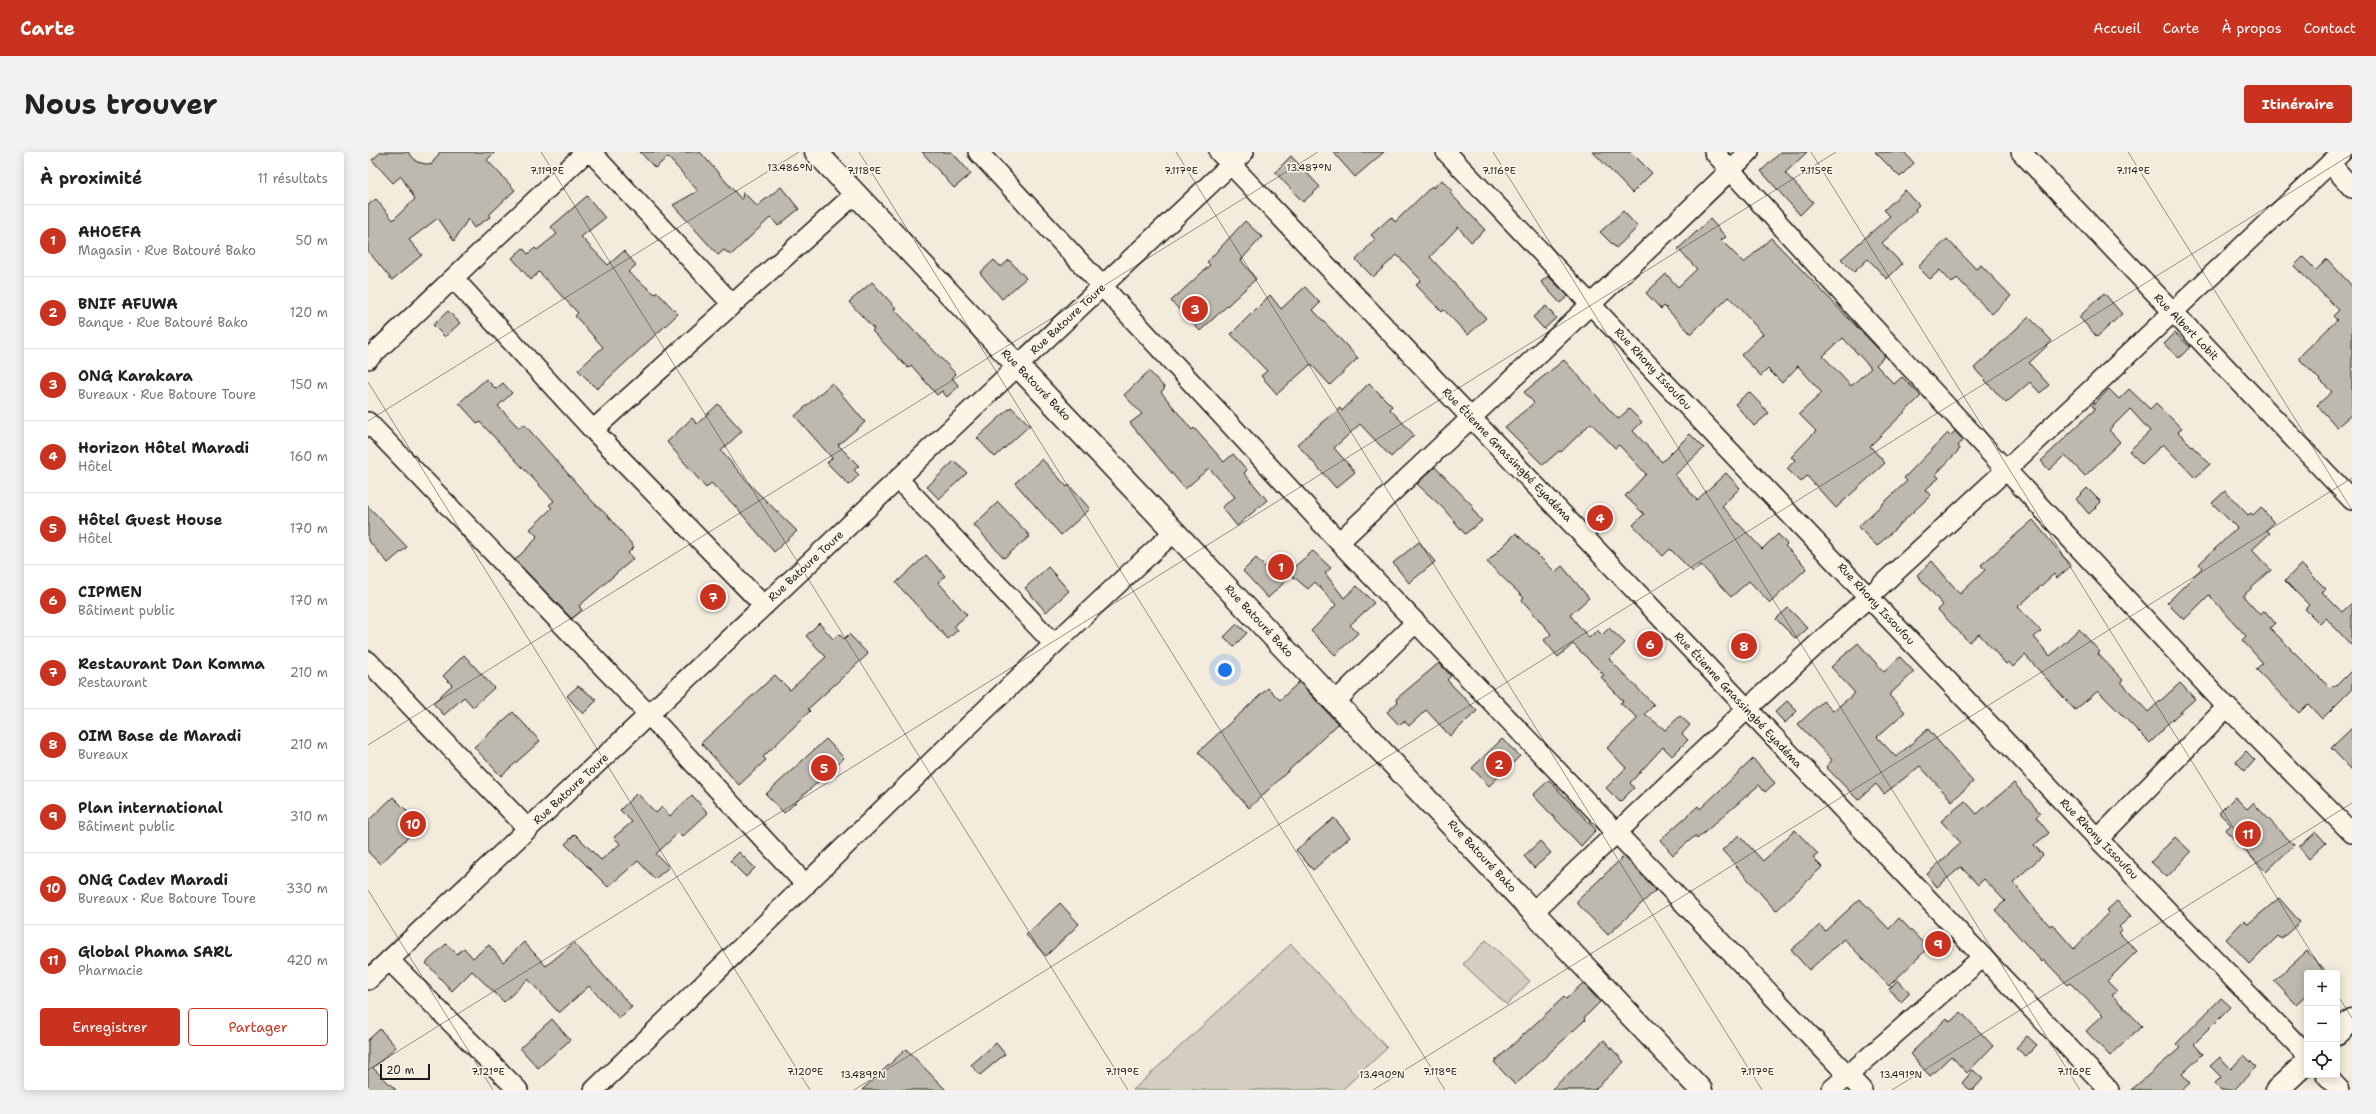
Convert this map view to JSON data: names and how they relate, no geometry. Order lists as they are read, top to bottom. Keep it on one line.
{"streets":{"main road":["Rue Batouré Bako"],"street":["Rue Batoure Toure","Rue Albert Lobit","Rue Rhony Issoufou","Rue Étienne Gnassingbé Eyadéma"]},"crossings":[["Rue Batoure Toure","Rue Batouré Bako"],["Rue Batoure Toure","Rue Étienne Gnassingbé Eyadéma"]],"scale_bar":"20 m","page":{"header":"Carte","nav":["Accueil","Carte","À propos","Contact"],"title":"Nous trouver","buttons":["Itinéraire",["Enregistrer","Partager"]],"heading":["À proximité","11 résultats"],"list":[{"mark":"1","name":"AHOEFA","note":"Magasin · Rue Batouré Bako","value":"50 m"},{"mark":"2","name":"BNIF AFUWA","note":"Banque · Rue Batouré Bako","value":"120 m"},{"mark":"3","name":"ONG Karakara","note":"Bureaux · Rue Batoure Toure","value":"150 m"},{"mark":"4","name":"Horizon Hôtel Maradi","note":"Hôtel","value":"160 m"},{"mark":"5","name":"Hôtel Guest House","note":"Hôtel","value":"170 m"},{"mark":"6","name":"CIPMEN","note":"Bâtiment public","value":"170 m"},{"mark":"7","name":"Restaurant Dan Komma","note":"Restaurant","value":"210 m"},{"mark":"8","name":"OIM Base de Maradi","note":"Bureaux","value":"210 m"},{"mark":"9","name":"Plan international","note":"Bâtiment public","value":"310 m"},{"mark":"10","name":"ONG Cadev Maradi","note":"Bureaux · Rue Batoure Toure","value":"330 m"},{"mark":"11","name":"Global Phama SARL","note":"Pharmacie","value":"420 m"}],"pins":["3","4","1","7","6","8","2","5","10","11","9"],"map_buttons":["+","−"],"scale":"20 m"},"coordinates":["13.486°N","13.487°N","7.119°E","7.118°E","7.117°E","7.116°E","7.115°E","7.114°E","7.121°E","7.120°E","13.489°N","13.490°N","13.491°N"]}
